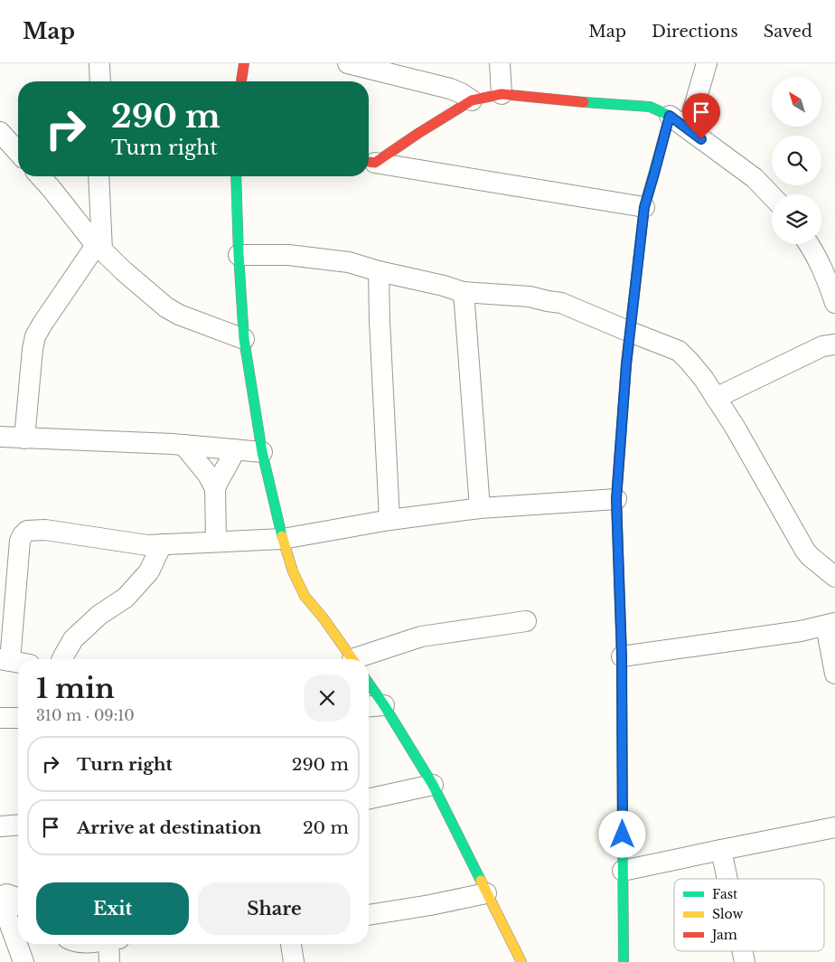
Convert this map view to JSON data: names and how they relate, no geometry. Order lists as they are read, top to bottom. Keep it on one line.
{"legend":["Fast","Slow","Jam"],"north":"top left","page":{"header":"Map","nav":["Map","Directions","Saved"],"turn":["290 m","Turn right"],"heading":["1 min","310 m · 09:10"],"list":[{"name":"Turn right","value":"290 m"},{"name":"Arrive at destination","value":"20 m"}],"buttons":["Exit","Share"]}}
